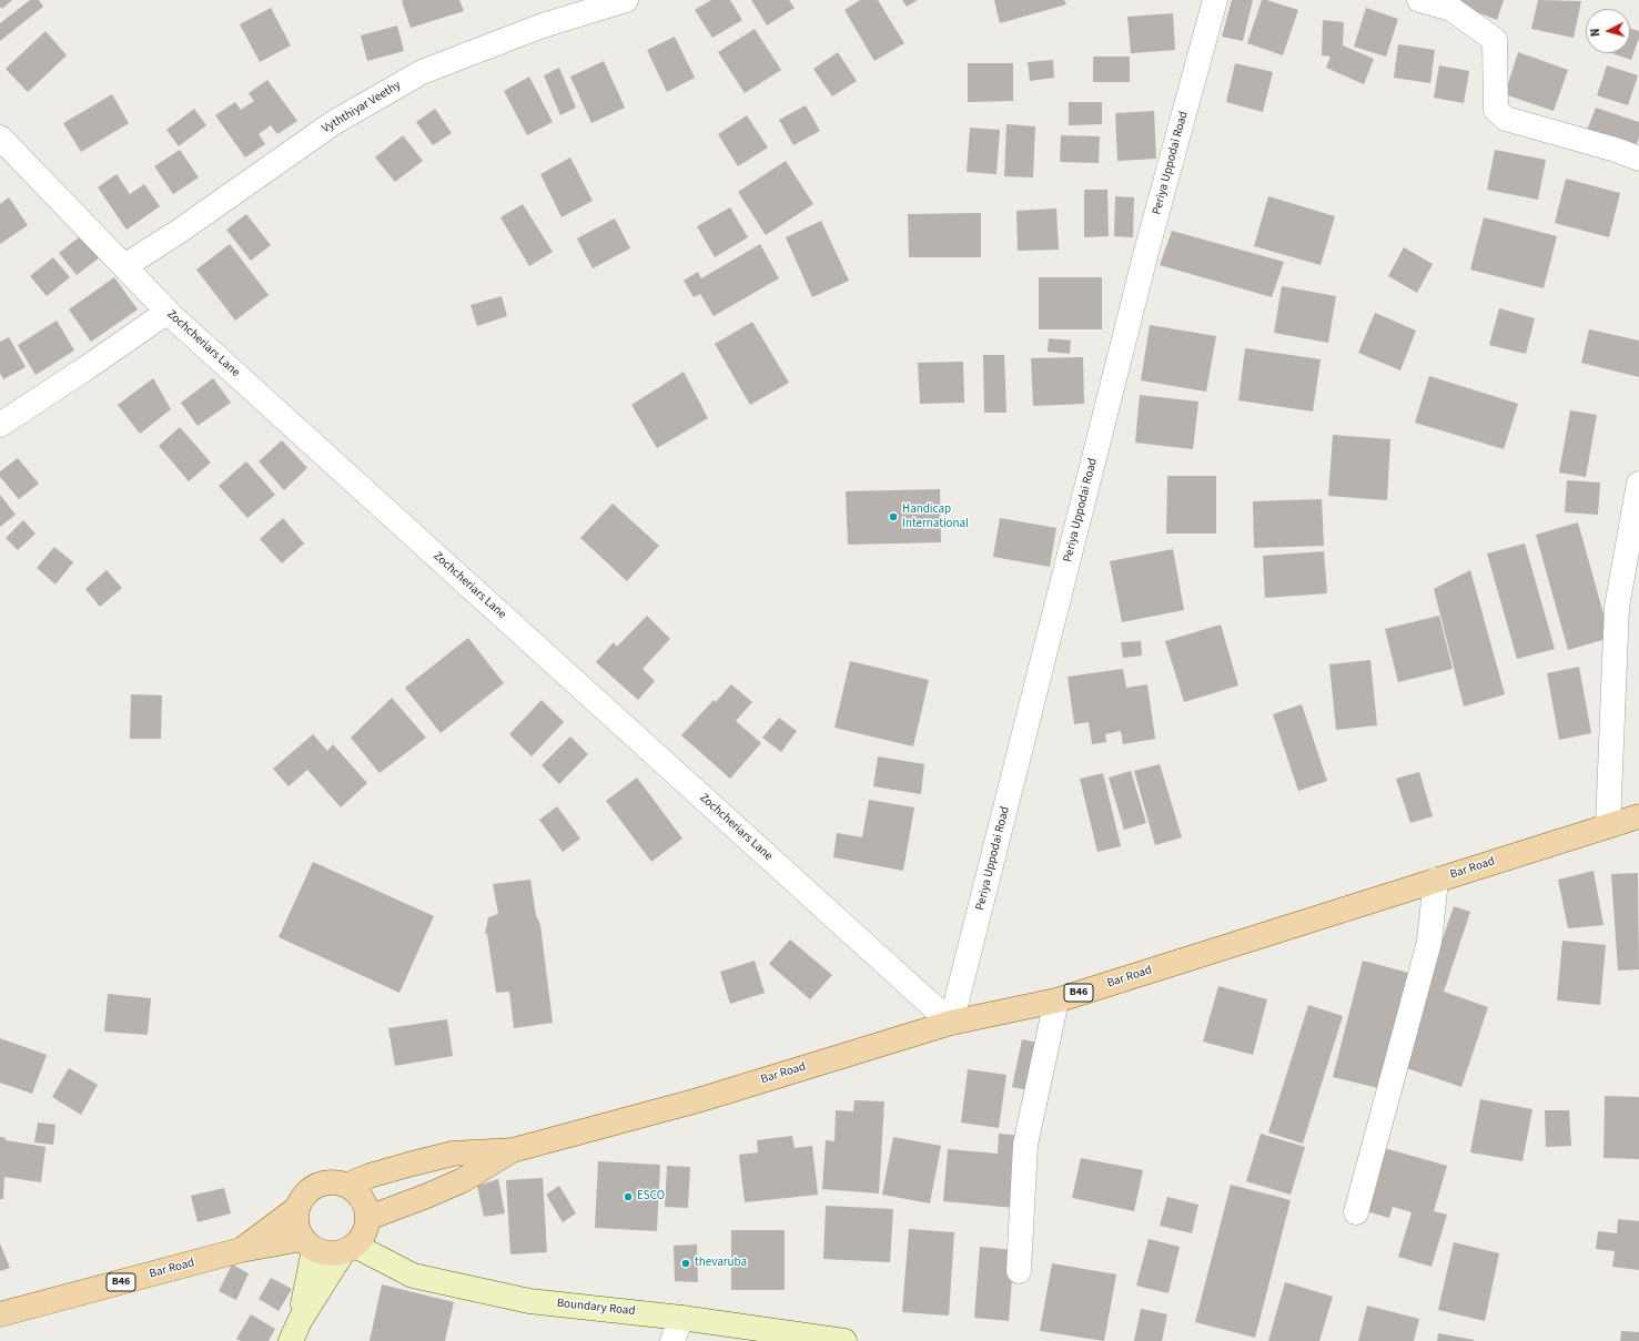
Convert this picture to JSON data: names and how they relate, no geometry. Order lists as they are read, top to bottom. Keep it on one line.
{"streets":{"main road":["Bar Road","B46","Boundary Road"],"street":["Vyththiyar Veethy","Periya Uppodai Road","Zochcheriars Lane"]},"crossings":[["Vyththiyar Veethy","Zochcheriars Lane"],["Periya Uppodai Road","Zochcheriars Lane"],["Periya Uppodai Road","Bar Road"],["Zochcheriars Lane","Bar Road"],["Bar Road","Boundary Road"]],"places":["Handicap International","ESCO","thevaruba"],"north":"left"}
